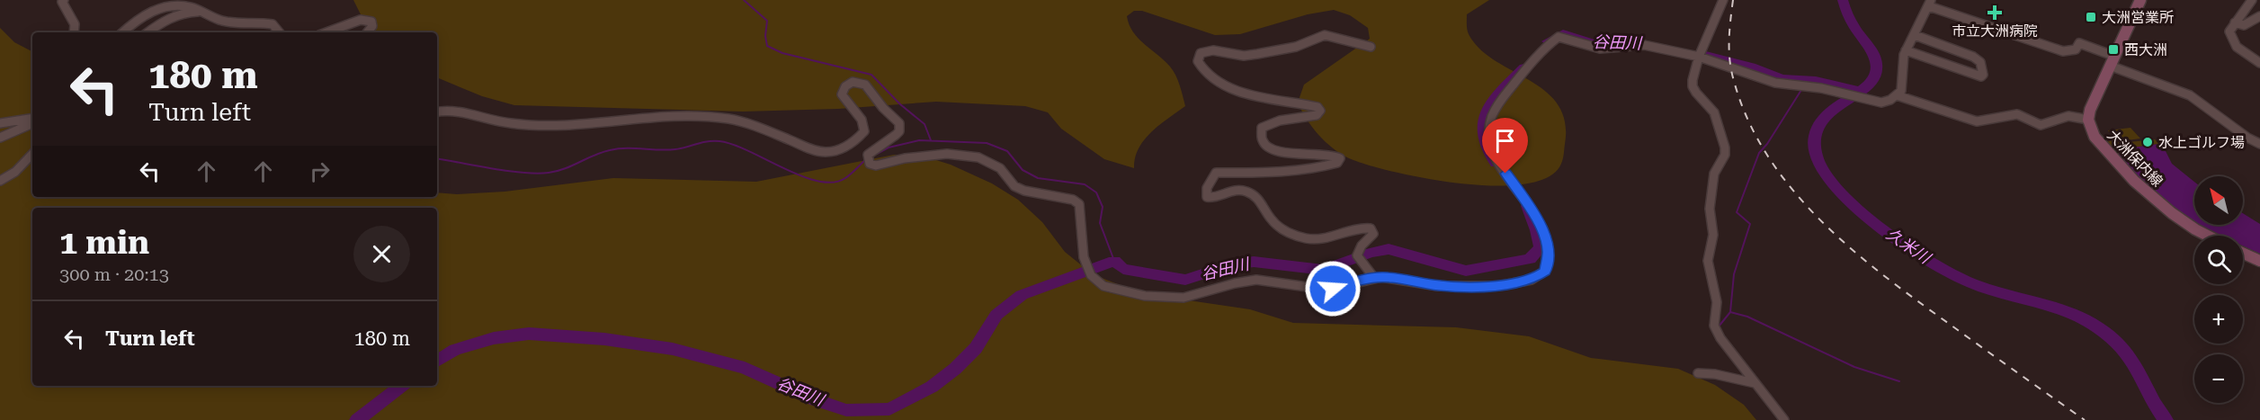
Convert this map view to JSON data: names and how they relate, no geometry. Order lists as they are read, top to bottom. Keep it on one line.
{"streets":{"main road":["大洲保内線"]},"water":["谷田川","久米川"],"places":{"health":["市立大洲病院"],"transit":["大洲営業所","西大洲"],"other":["水上ゴルフ場"]},"north":"top left","page":{"turn":["180 m","Turn left"],"map_buttons":["+","−"],"heading":["1 min","300 m · 20:13"],"list":[{"name":"Turn left","value":"180 m"}]}}
